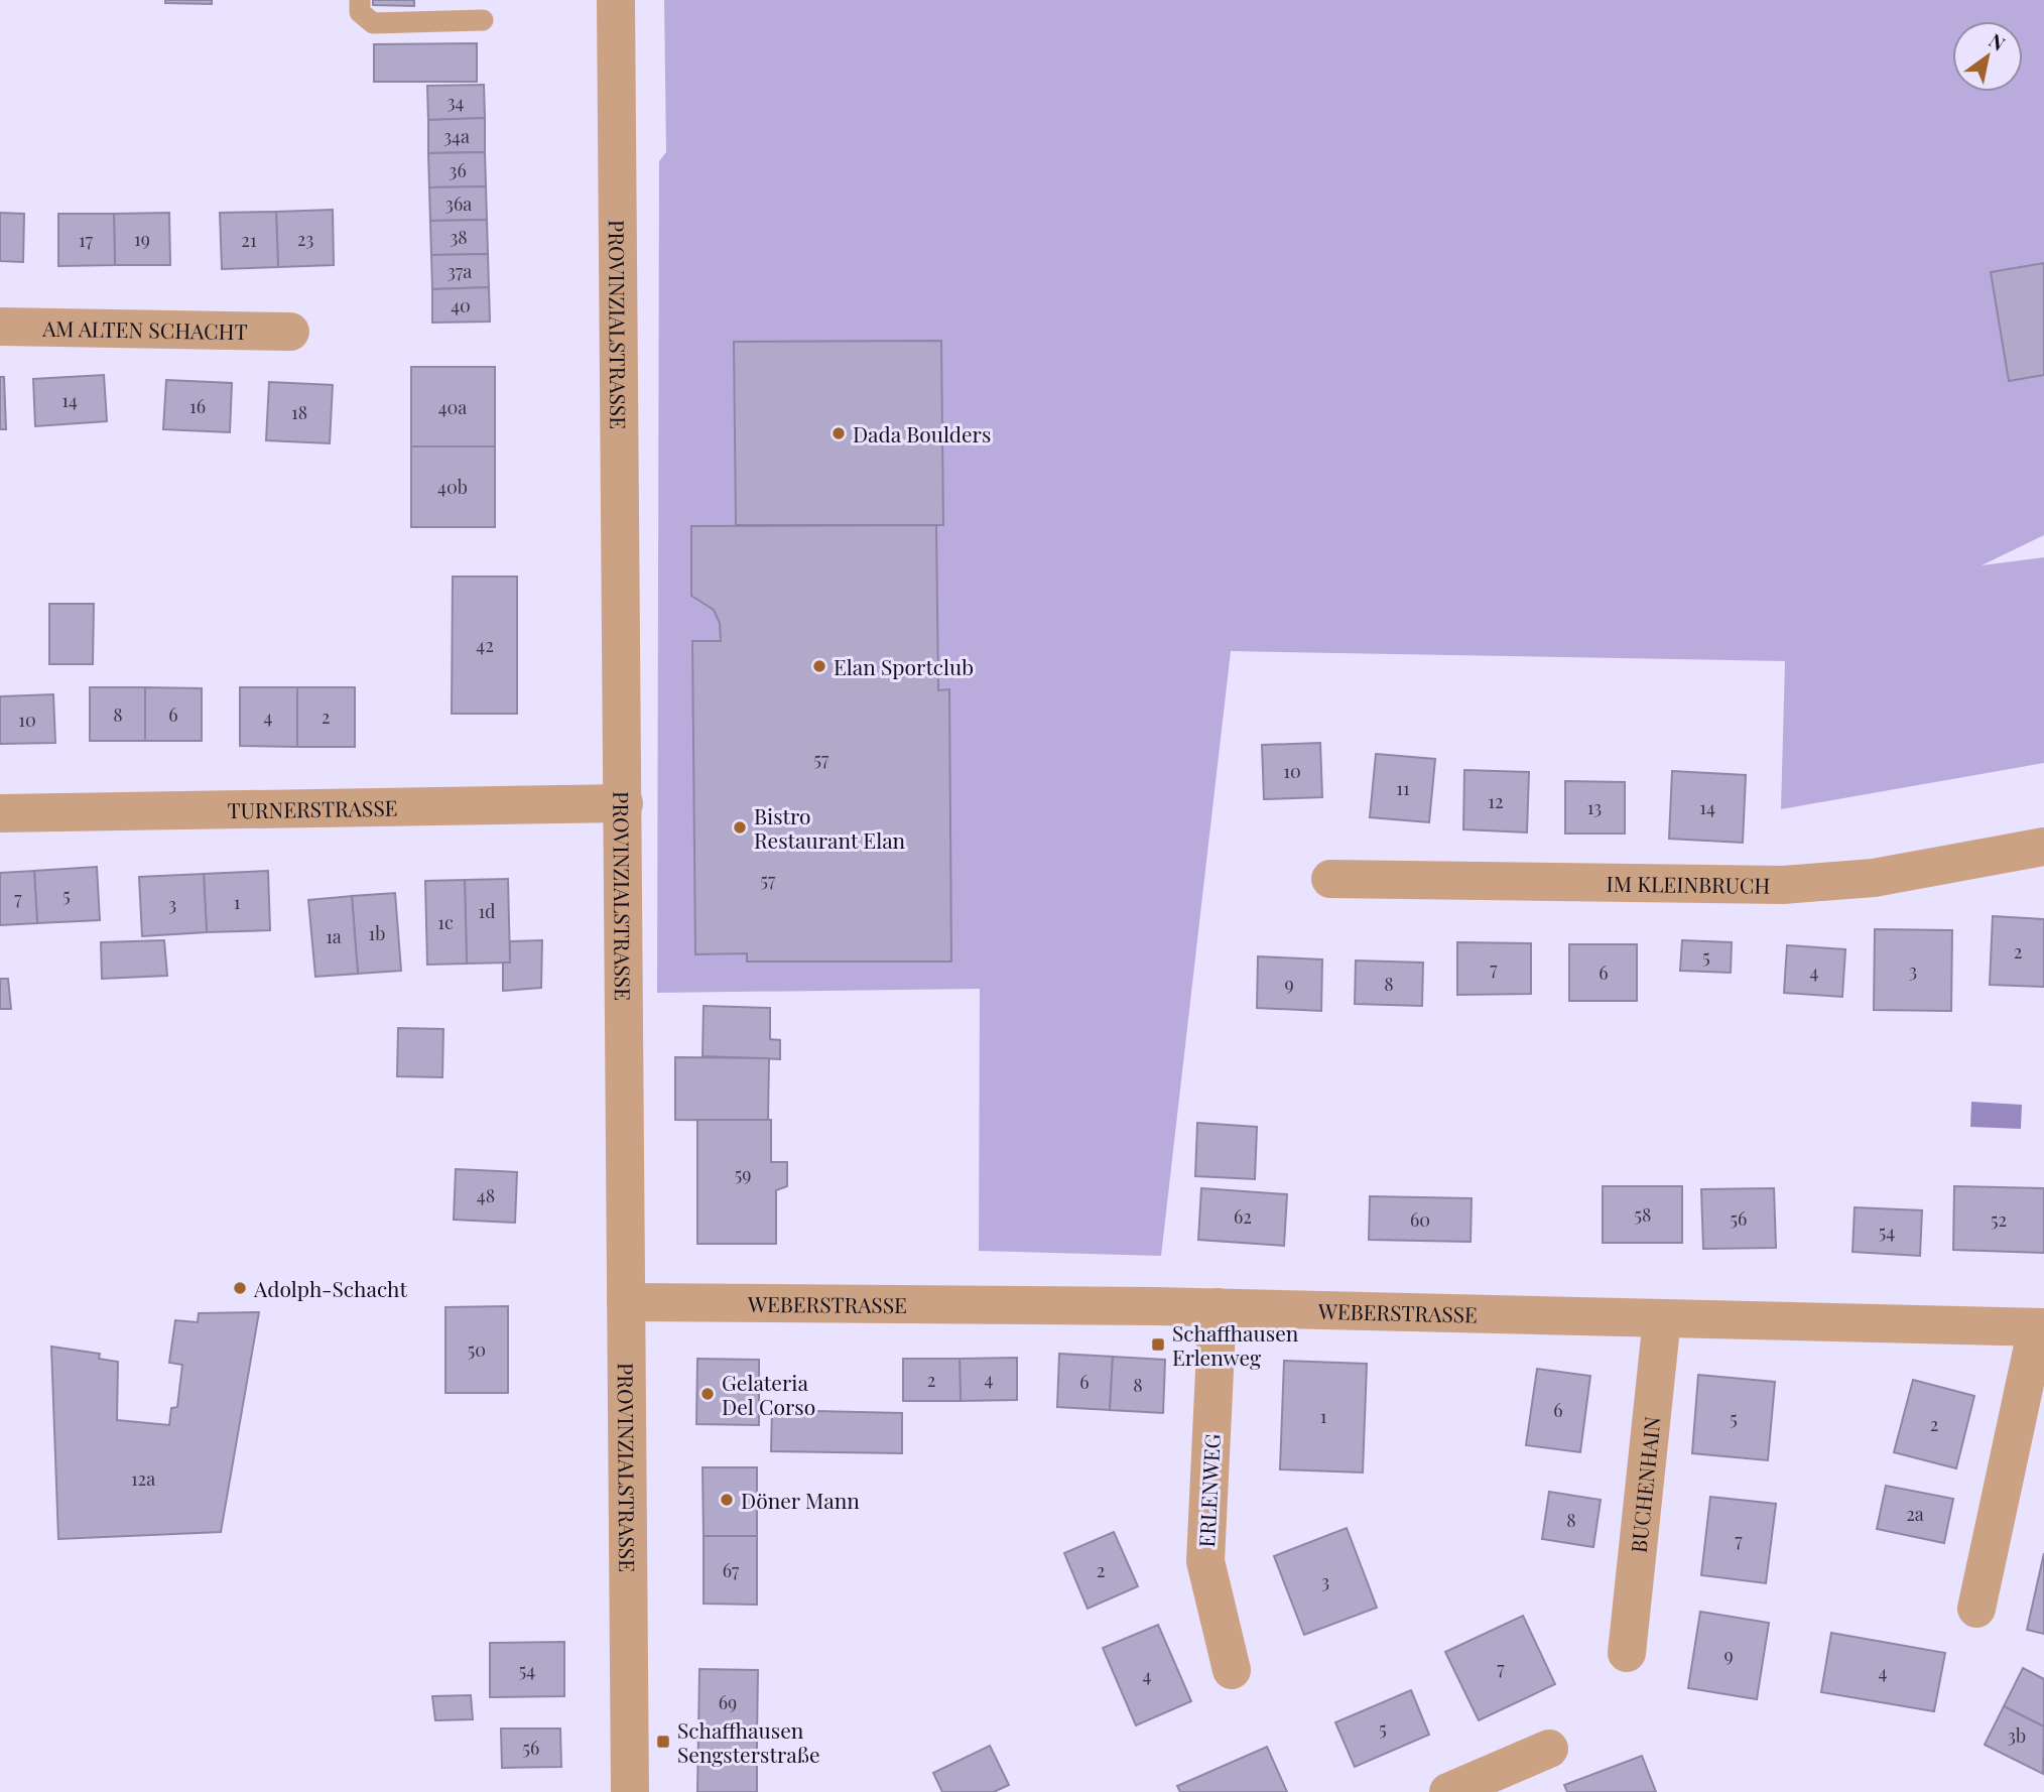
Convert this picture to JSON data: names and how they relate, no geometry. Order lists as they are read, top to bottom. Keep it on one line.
{"streets":{"street":["PROVINZIALSTRASSE","AM ALTEN SCHACHT","TURNERSTRASSE","IM KLEINBRUCH","WEBERSTRASSE","BUCHENHAIN","ERLENWEG"]},"crossings":[["PROVINZIALSTRASSE","TURNERSTRASSE"],["PROVINZIALSTRASSE","WEBERSTRASSE"],["WEBERSTRASSE","BUCHENHAIN"],["WEBERSTRASSE","ERLENWEG"]],"places":{"other":["Dada Boulders","Elan Sportclub","Bistro Restaurant Elan","Adolph-Schacht","Gelateria Del Corso","Döner Mann"],"transit":["Schaffhausen Erlenweg","Schaffhausen Sengsterstraße"]},"house_numbers":["34","34a","36","36a","38","19","23","17","21","37a","40","14","16","40a","18","40b","42","8","6","4","2","10","57","10","11","12","13","14","57","5","7","1","3","1d","1c","1b","1a","2","5","7","3","4","6","9","8","59","48","58","62","56","60","52","54","50","4","2","6","8","6","1","5","2","12a","2a","8","7","67","2","3","9","7","54","4","4","69","5","3b","56"],"north":"top right"}
